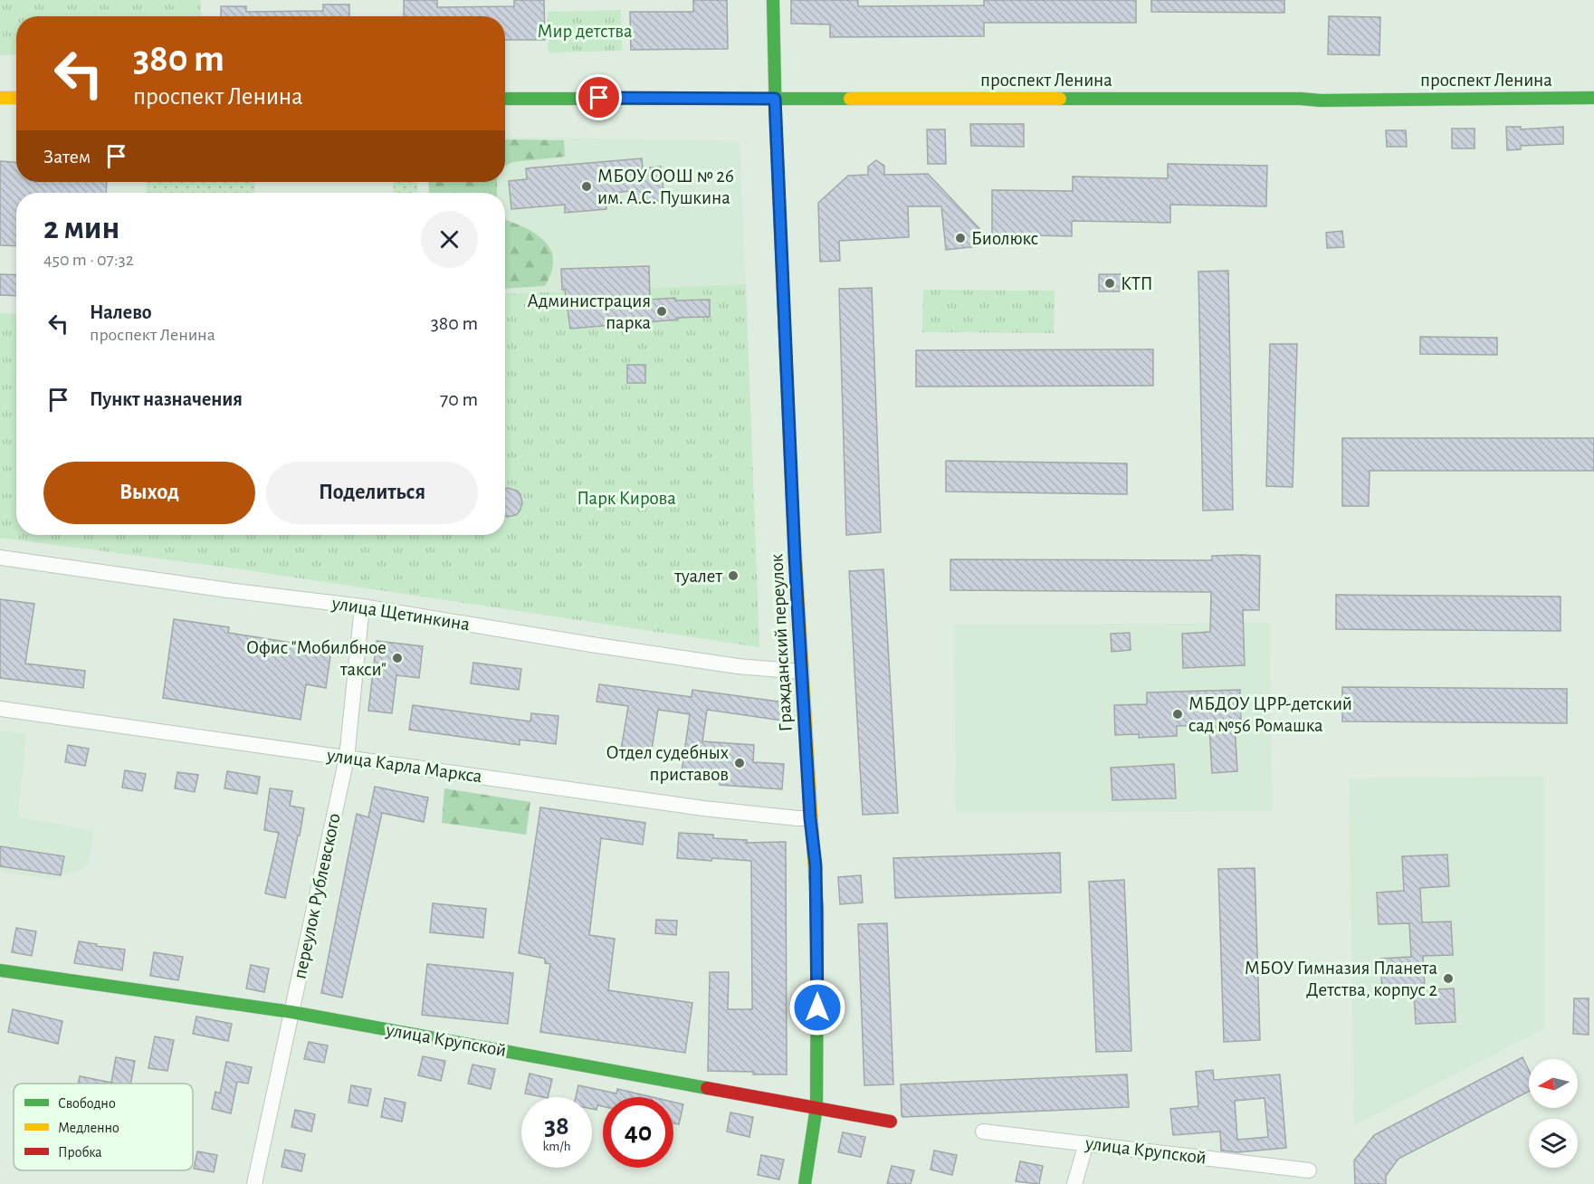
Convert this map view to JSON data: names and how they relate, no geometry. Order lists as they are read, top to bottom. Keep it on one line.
{"streets":{"street":["проспект Ленина","улица Щетинкина","Гражданский переулок","улица Карла Маркса","переулок Рублевского","улица Крупской"]},"crossings":[["проспект Ленина","Гражданский переулок"],["улица Щетинкина","Гражданский переулок"],["улица Щетинкина","переулок Рублевского"],["Гражданский переулок","улица Карла Маркса"],["Гражданский переулок","улица Крупской"],["улица Карла Маркса","переулок Рублевского"],["переулок Рублевского","улица Крупской"]],"parks":["Мир детства","Парк Кирова"],"places":["МБОУ ООШ № 26 им. А.С. Пушкина","Биолюкс","КТП","Администрация парка","туалет","Офис \"Мобилбное такси\"","МБДОУ ЦРР-детский сад №56 Ромашка","Отдел судебных приставов","МБОУ Гимназия Планета Детства, корпус 2"],"legend":["Свободно","Медленно","Пробка"],"north":"left","page":{"turn":["380 m","проспект Ленина"],"then":"Затем","heading":["2 мин","450 m · 07:32"],"list":[{"name":"Налево","note":"проспект Ленина","value":"380 m"},{"name":"Пункт назначения","value":"70 m"}],"buttons":["Выход","Поделиться"],"speed":"38 km/h","limit":"40"}}
